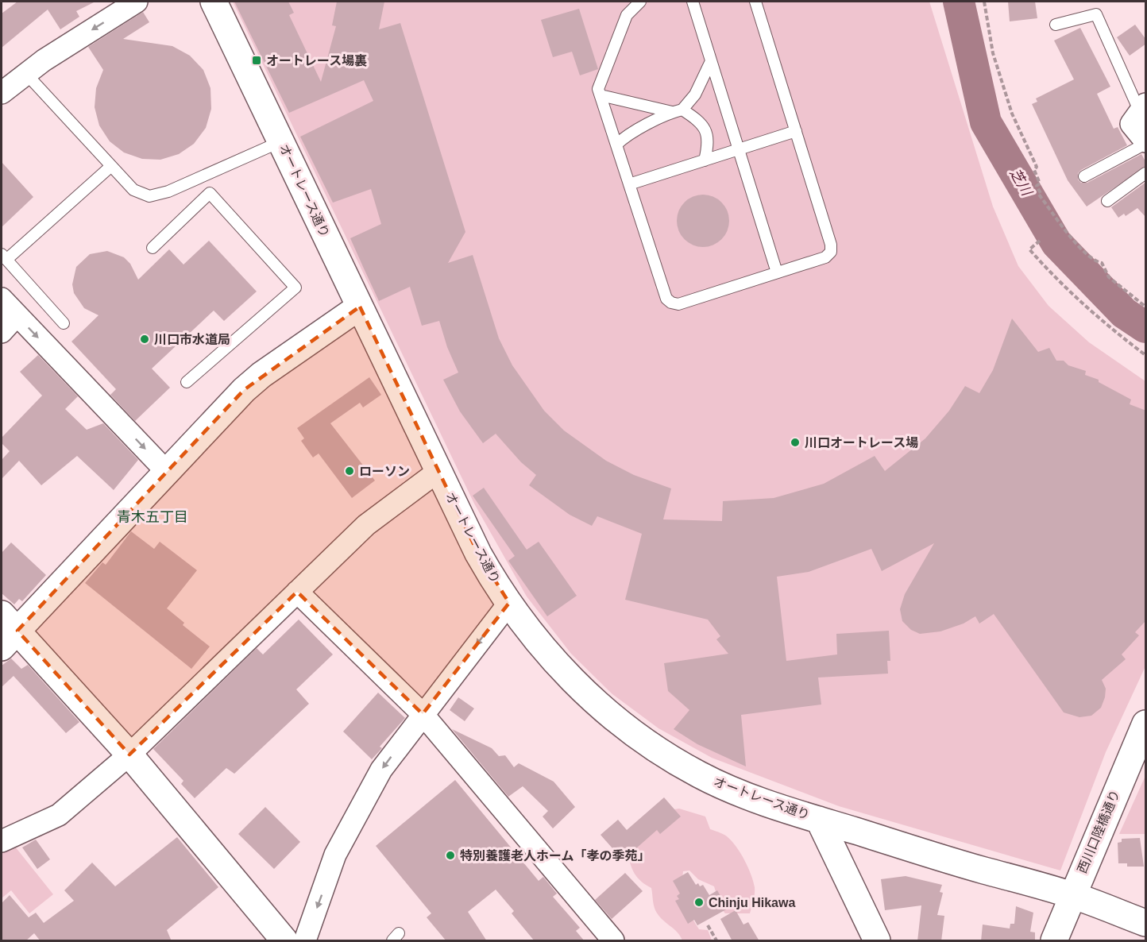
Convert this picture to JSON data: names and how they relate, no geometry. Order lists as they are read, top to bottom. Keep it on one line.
{"streets":{"street":["オートレース通り","西川口陸橋通り"]},"districts":["青木五丁目"],"water":["芝川"],"places":{"transit":["オートレース場裏"],"other":["川口市水道局","川口オートレース場","ローソン","特別養護老人ホーム「孝の季苑」","Chinju Hikawa"]}}
